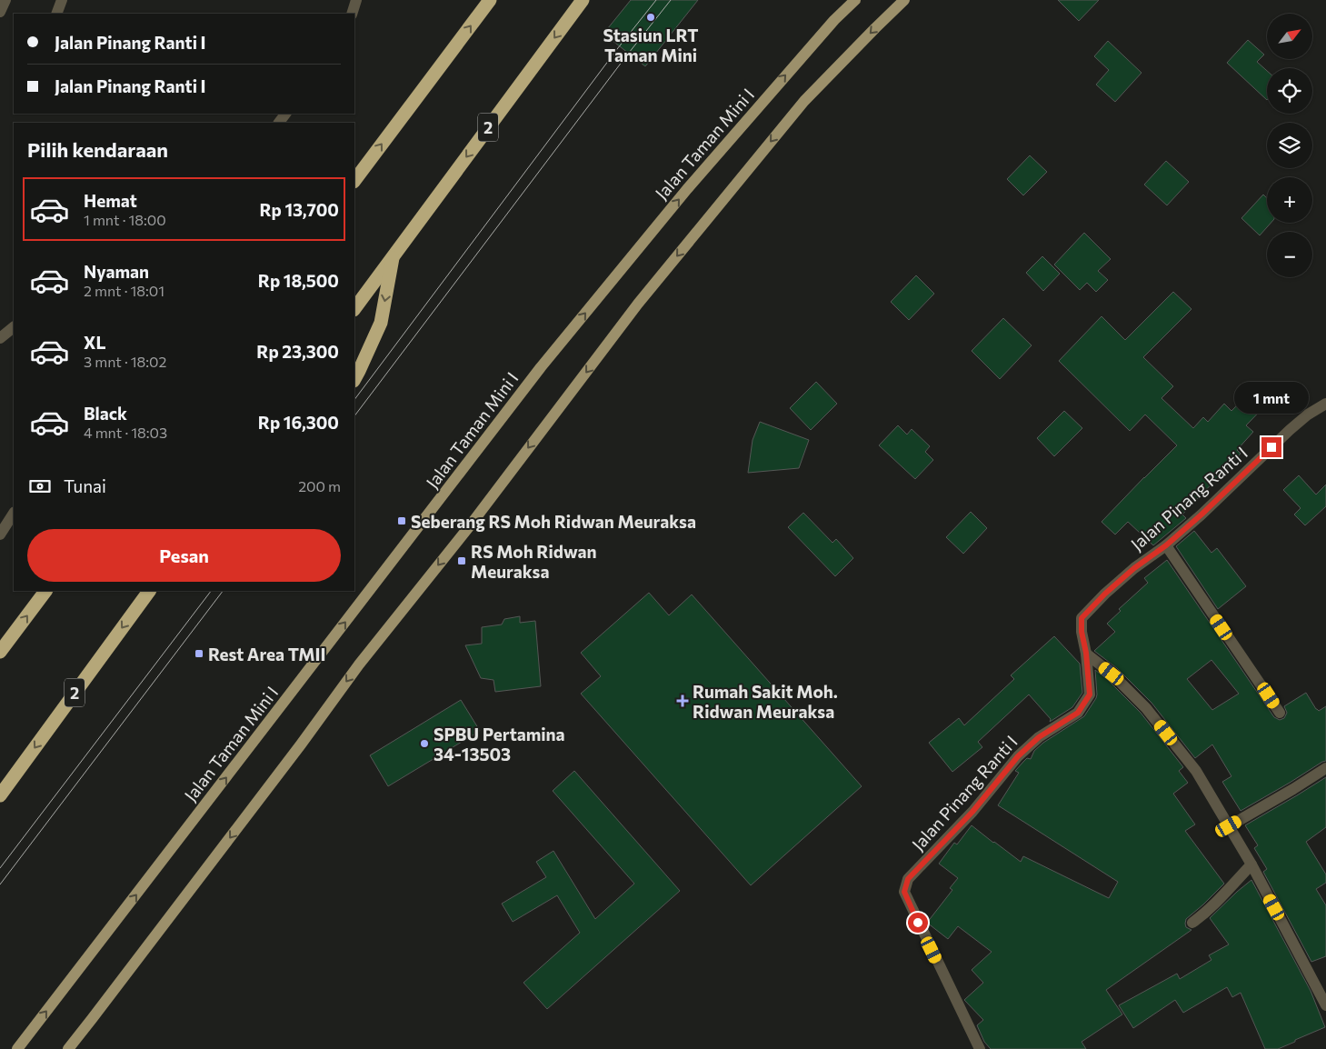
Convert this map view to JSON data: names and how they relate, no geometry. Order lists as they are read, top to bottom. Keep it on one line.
{"streets":{"highway":["2"],"main road":["Jalan Taman Mini I"],"street":["Jalan Pinang Ranti I"]},"places":{"other":["Stasiun LRT Taman Mini","SPBU Pertamina 34-13503"],"transit":["Seberang RS Moh Ridwan Meuraksa","RS Moh Ridwan Meuraksa","Rest Area TMII"],"health":["Rumah Sakit Moh. Ridwan Meuraksa"]},"north":"top right","page":{"map_buttons":["+","−"],"banner":["Jalan Pinang Ranti I","Jalan Pinang Ranti I"],"heading":"Pilih kendaraan","list":[{"name":"Hemat","note":"1 mnt · 18:00","value":"Rp 13,700"},{"name":"Nyaman","note":"2 mnt · 18:01","value":"Rp 18,500"},{"name":"XL","note":"3 mnt · 18:02","value":"Rp 23,300"},{"name":"Black","note":"4 mnt · 18:03","value":"Rp 16,300"}],"bubble":"1 mnt","pay":["Tunai","200 m"],"buttons":"Pesan"}}
